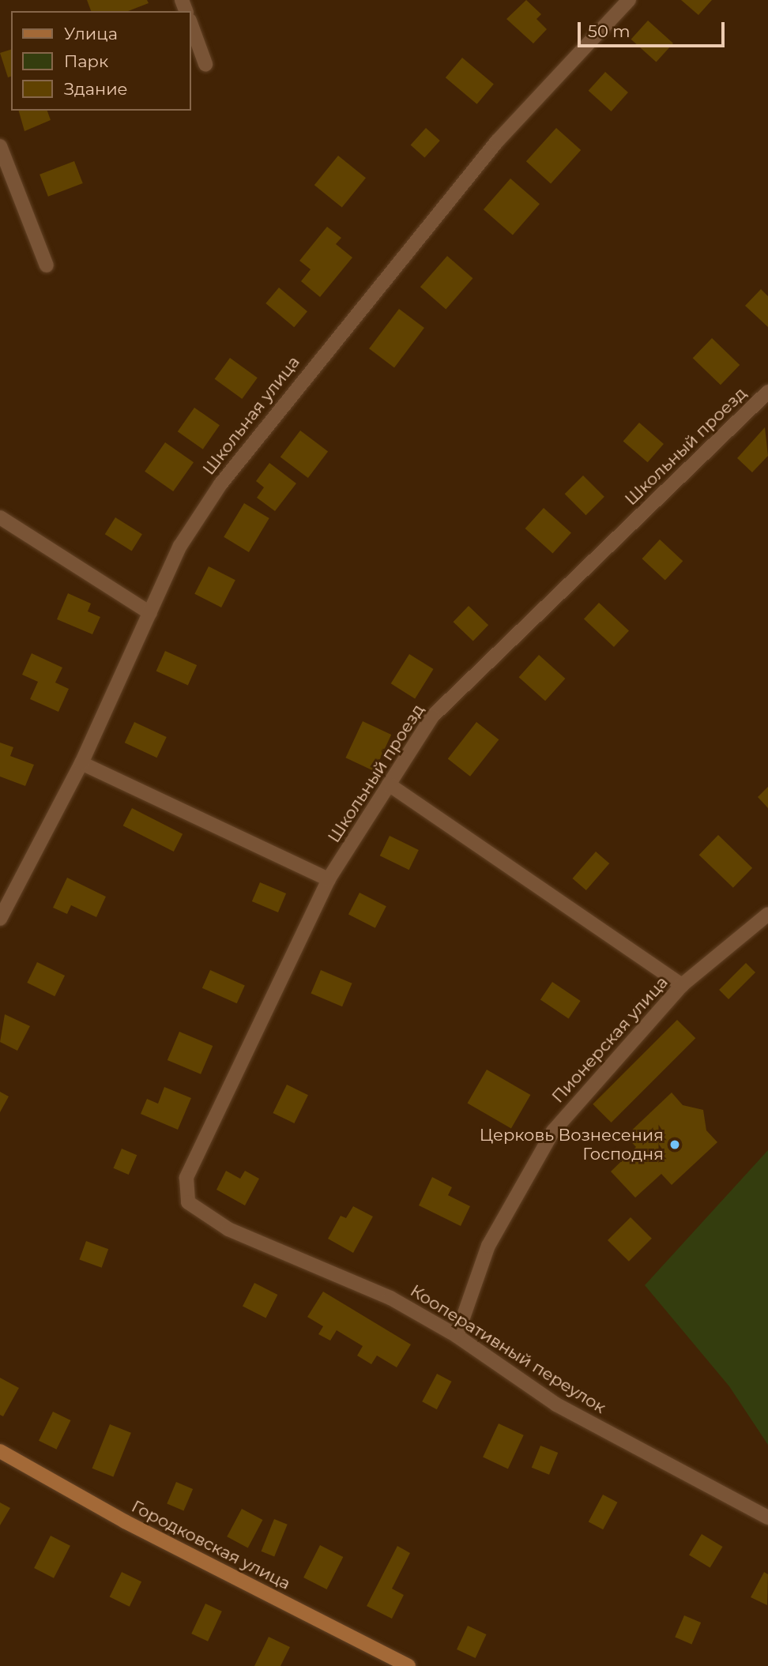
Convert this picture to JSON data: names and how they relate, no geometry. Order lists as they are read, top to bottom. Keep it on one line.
{"streets":{"main road":["Городковская улица"],"street":["Школьная улица","Школьный проезд","Пионерская улица","Кооперативный переулок"]},"crossings":[["Школьный проезд","Кооперативный переулок"],["Пионерская улица","Кооперативный переулок"]],"places":["Церковь Вознесения Господня"],"legend":["Улица","Парк","Здание"],"scale_bar":"50 m"}
